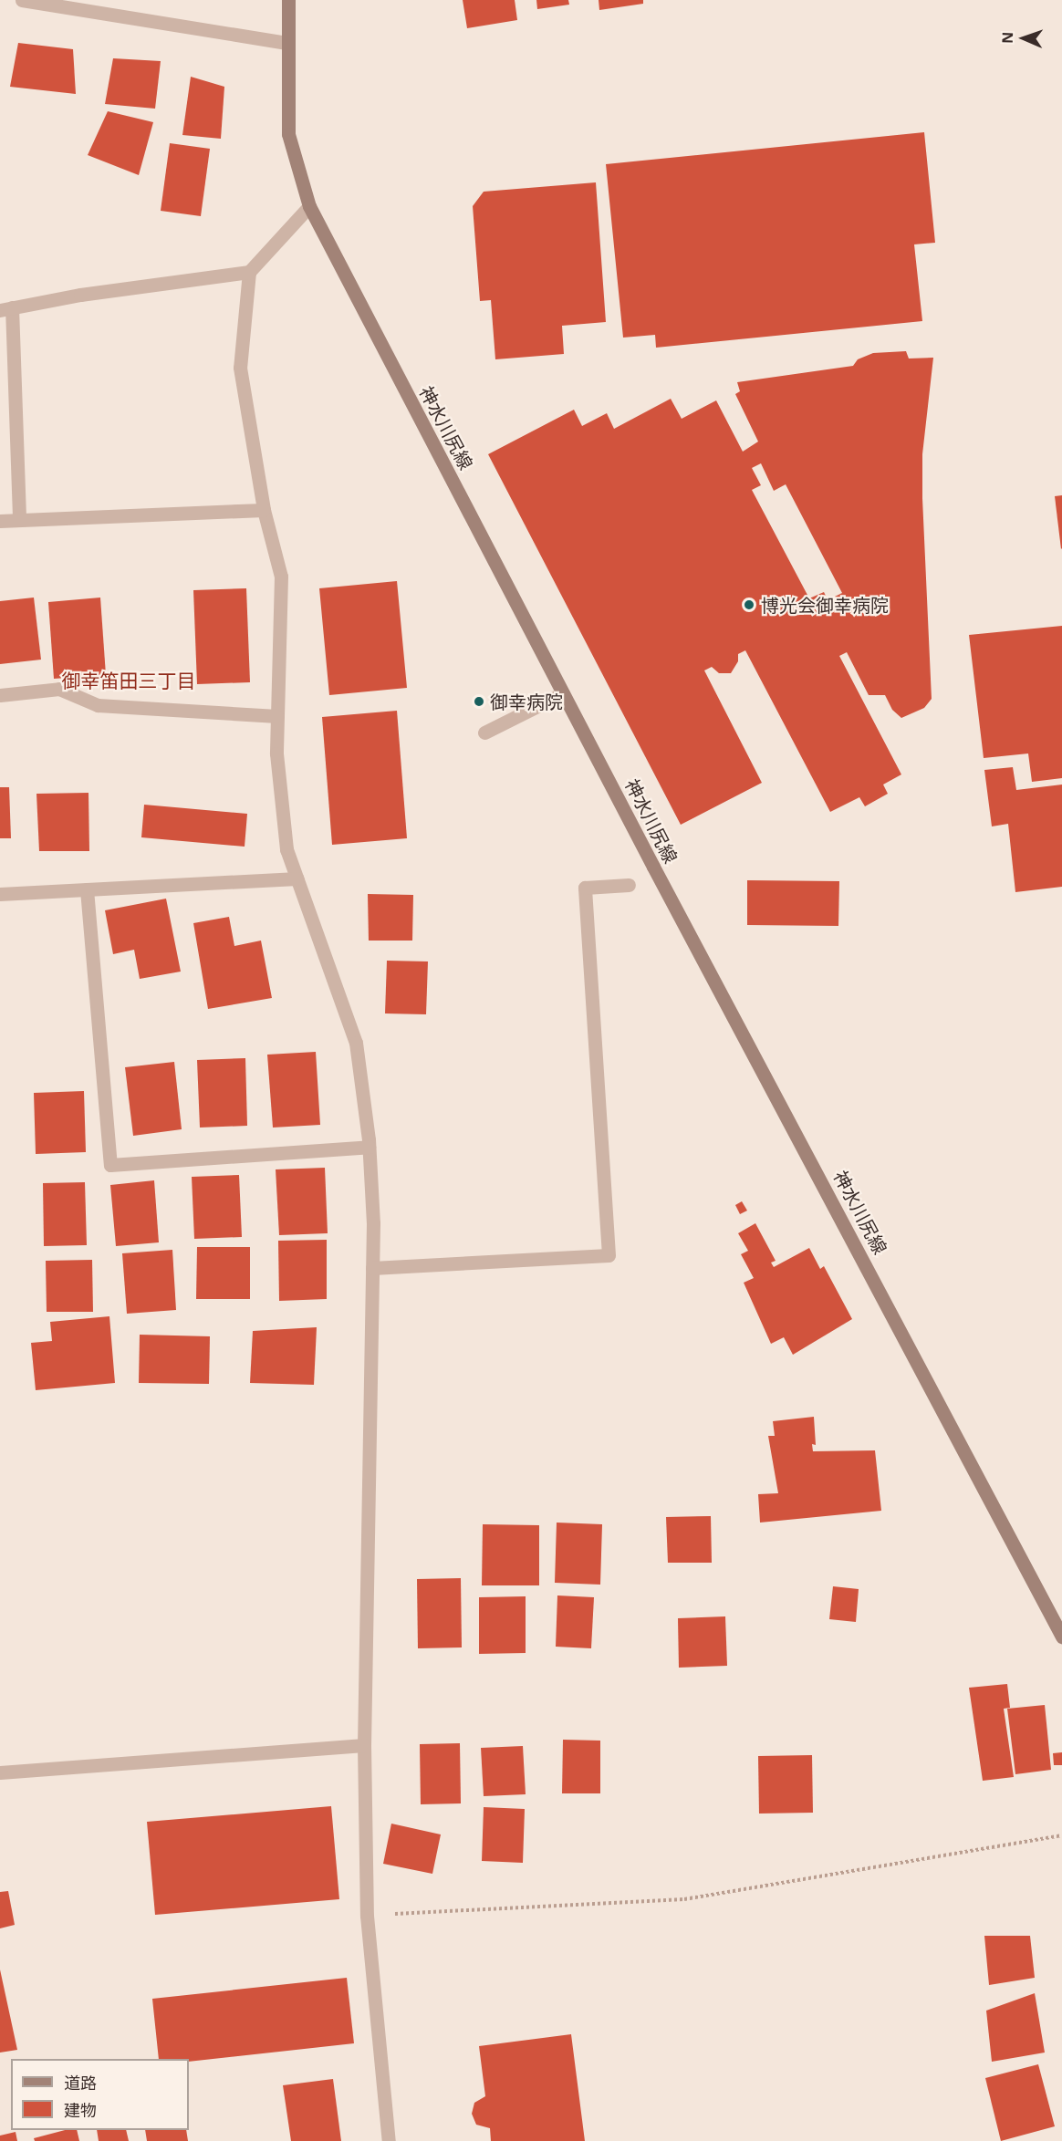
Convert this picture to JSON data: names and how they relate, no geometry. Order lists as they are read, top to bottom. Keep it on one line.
{"streets":{"main road":["神水川尻線"]},"districts":["御幸笛田三丁目"],"places":["博光会御幸病院","御幸病院"],"legend":["道路","建物"],"north":"left"}
